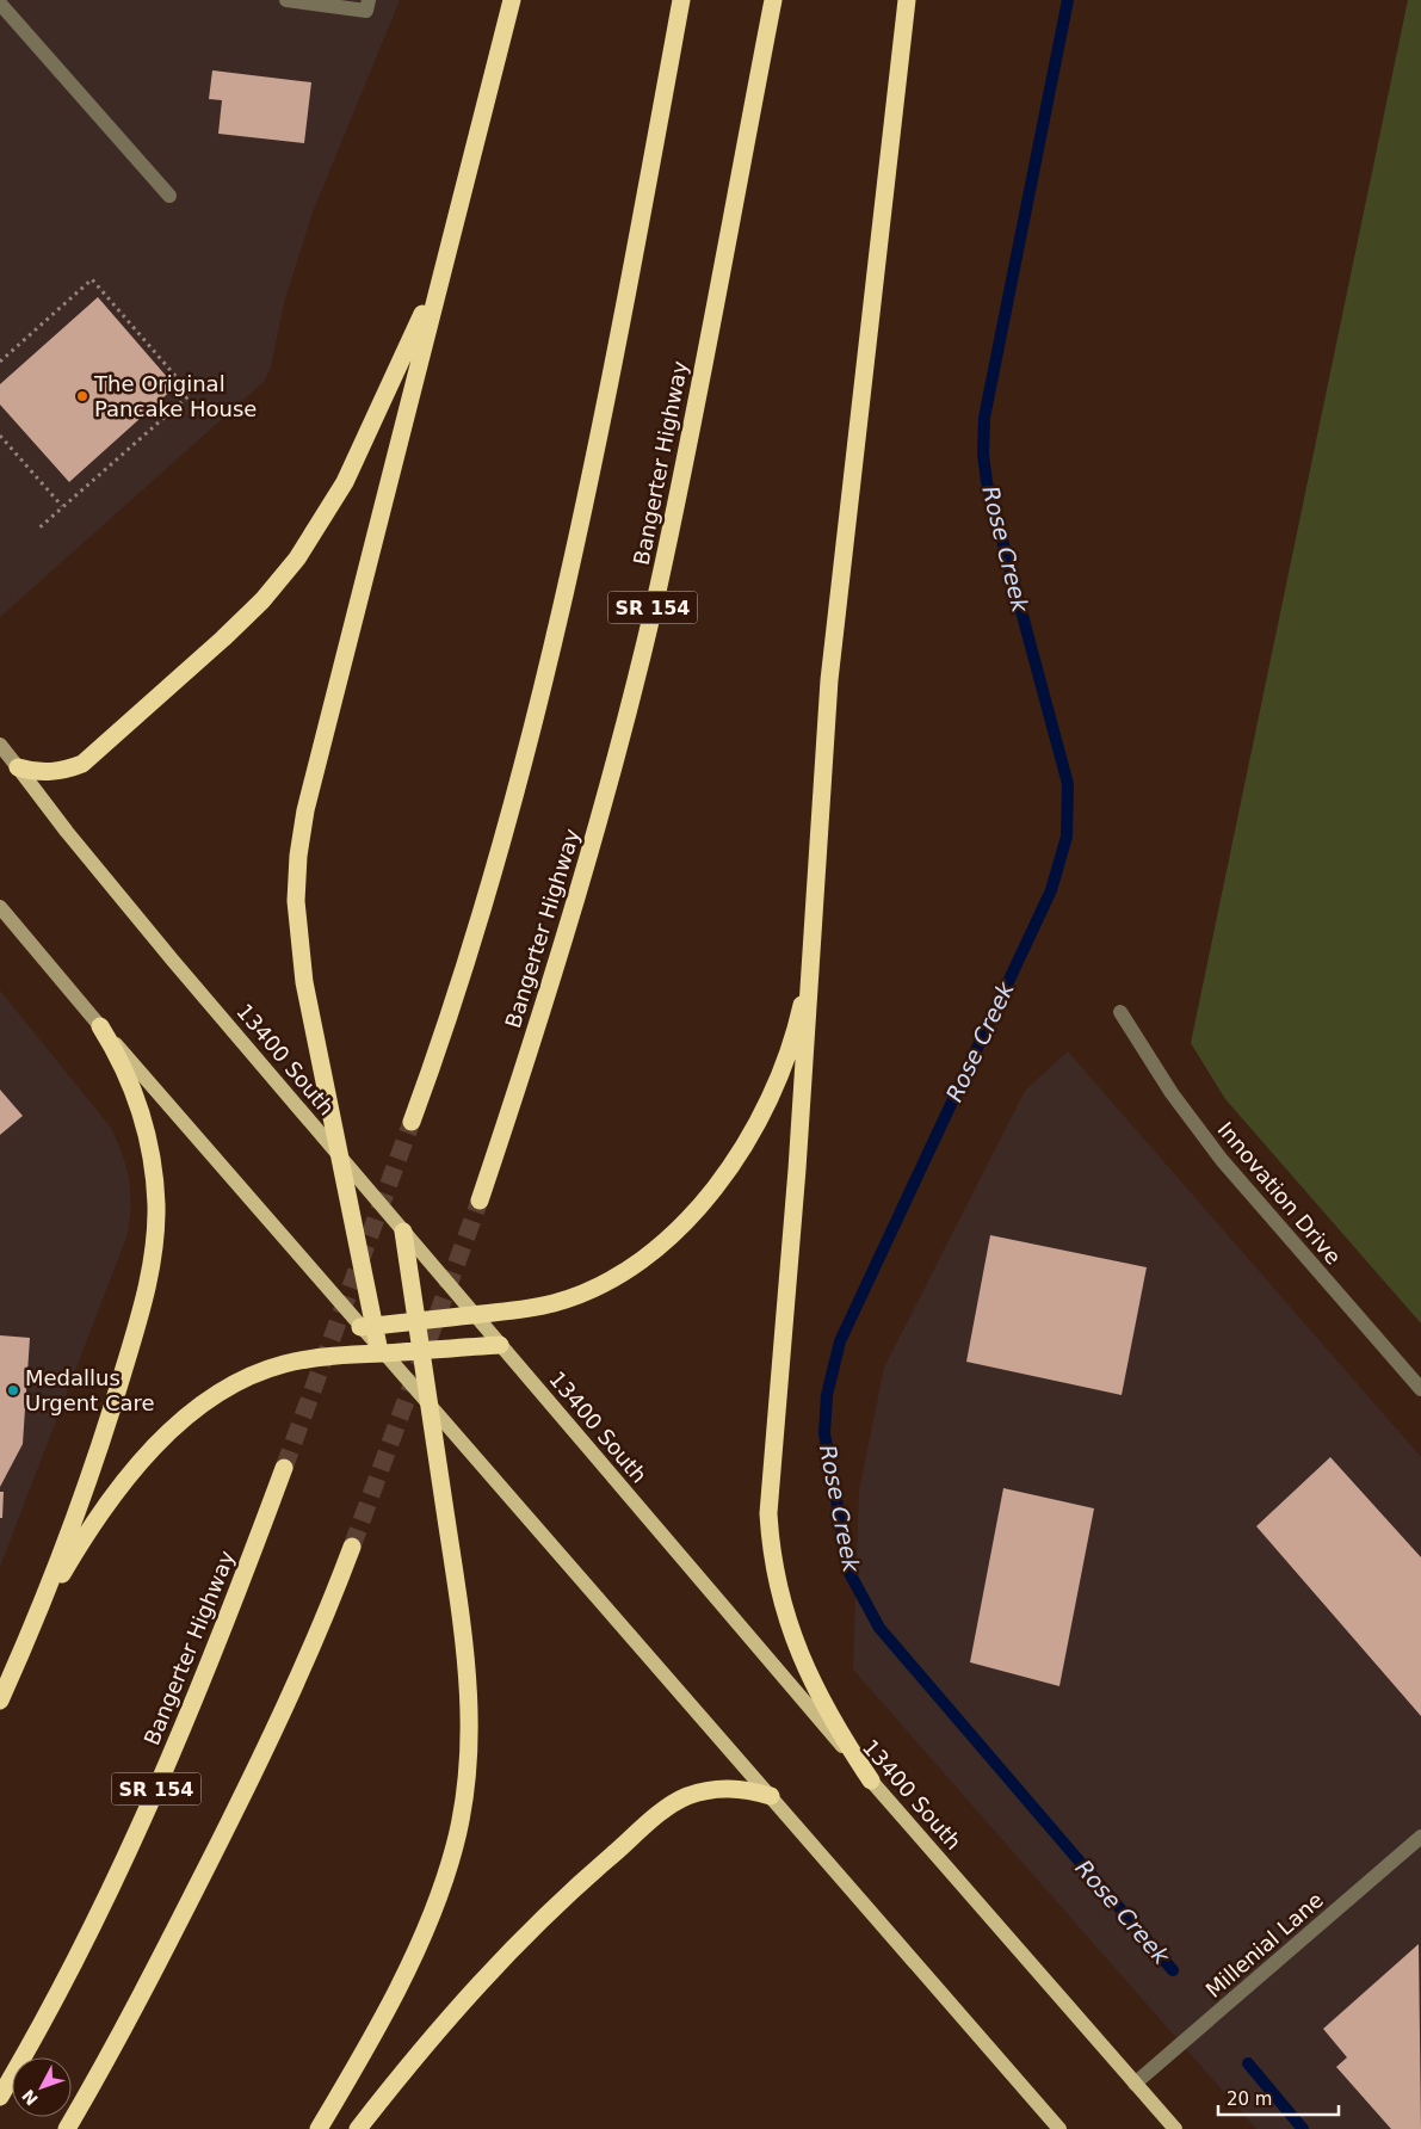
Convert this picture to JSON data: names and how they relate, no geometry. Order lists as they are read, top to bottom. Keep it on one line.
{"streets":{"highway":["Bangerter Highway","SR 154"],"main road":["13400 South"],"street":["Innovation Drive","Millenial Lane"]},"crossings":[["13400 South","Millenial Lane"]],"water":["Rose Creek"],"places":["The Original Pancake House","Medallus Urgent Care"],"scale_bar":"20 m","north":"bottom left"}
